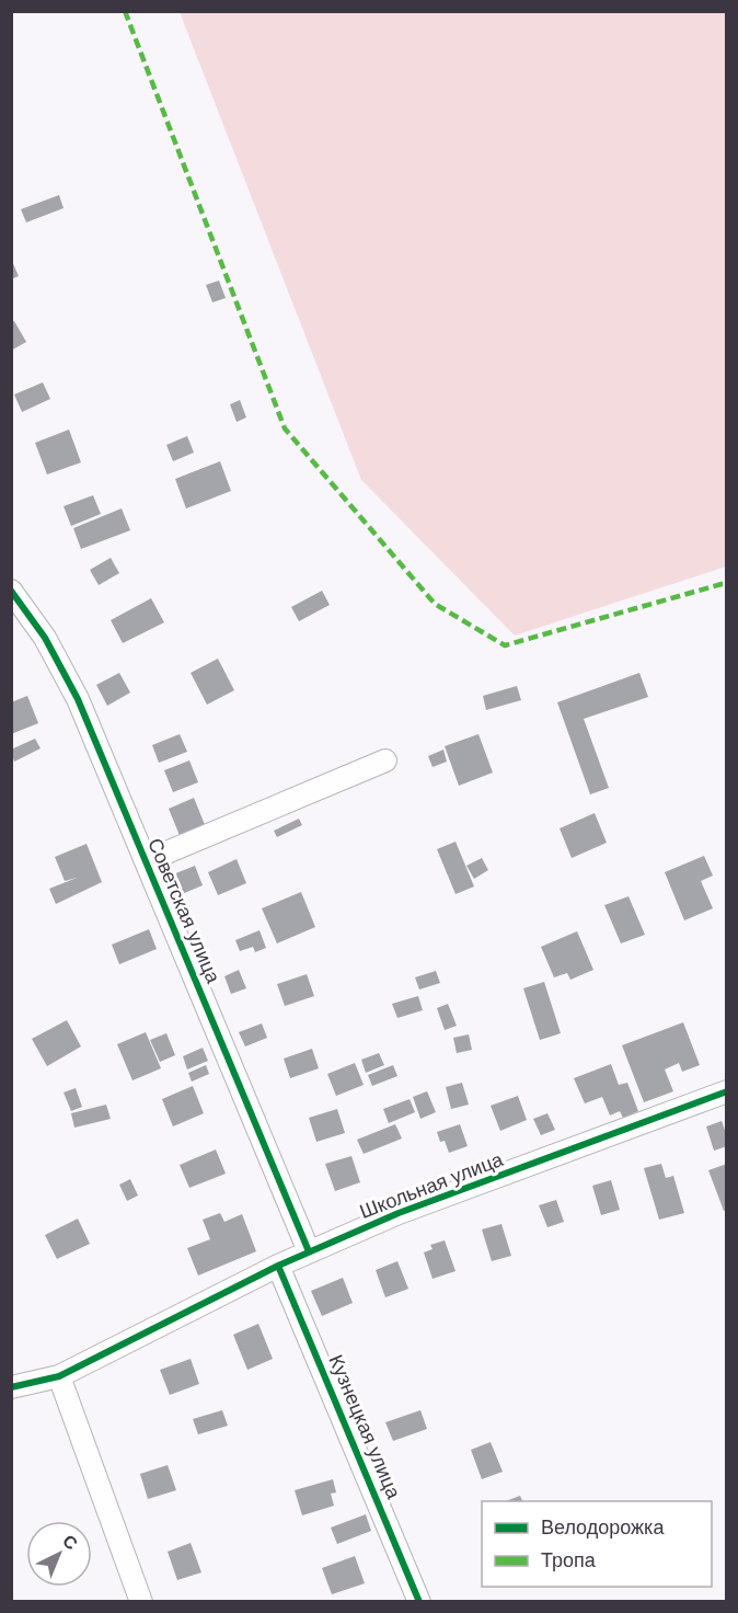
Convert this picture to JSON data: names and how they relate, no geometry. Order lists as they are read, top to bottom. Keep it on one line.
{"streets":{"street":["Советская улица","Школьная улица","Кузнецкая улица"]},"crossings":[["Советская улица","Школьная улица"],["Школьная улица","Кузнецкая улица"]],"legend":["Велодорожка","Тропа"],"north":"top right"}
